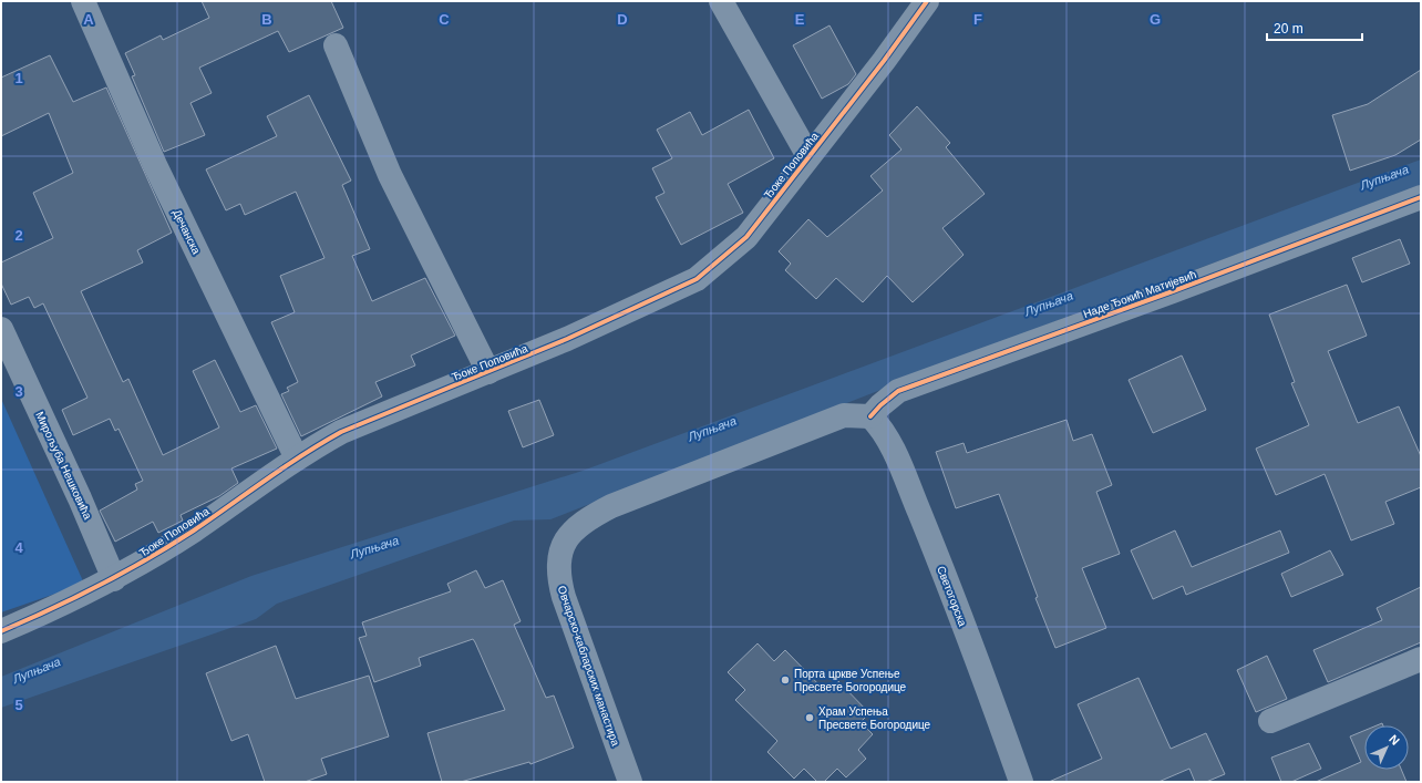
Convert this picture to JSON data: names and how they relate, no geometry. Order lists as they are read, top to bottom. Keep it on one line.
{"streets":{"street":["Ђоке Поповића","Дечанска","Наде Ђокић Матијевић","Мирољуба Нешковића","Светогорска","Овчарско-кабларских манастира"]},"crossings":[["Ђоке Поповића","Дечанска"],["Ђоке Поповића","Мирољуба Нешковића"],["Наде Ђокић Матијевић","Светогорска"],["Наде Ђокић Матијевић","Овчарско-кабларских манастира"],["Светогорска","Овчарско-кабларских манастира"]],"water":["Лупњача"],"places":["Порта цркве Успење Пресвете Богородице","Храм Успења Пресвете Богородице"],"scale_bar":"20 m","north":"top right","grid":{"columns":["A","B","C","D","E","F","G"],"rows":["1","2","3","4","5"]}}
